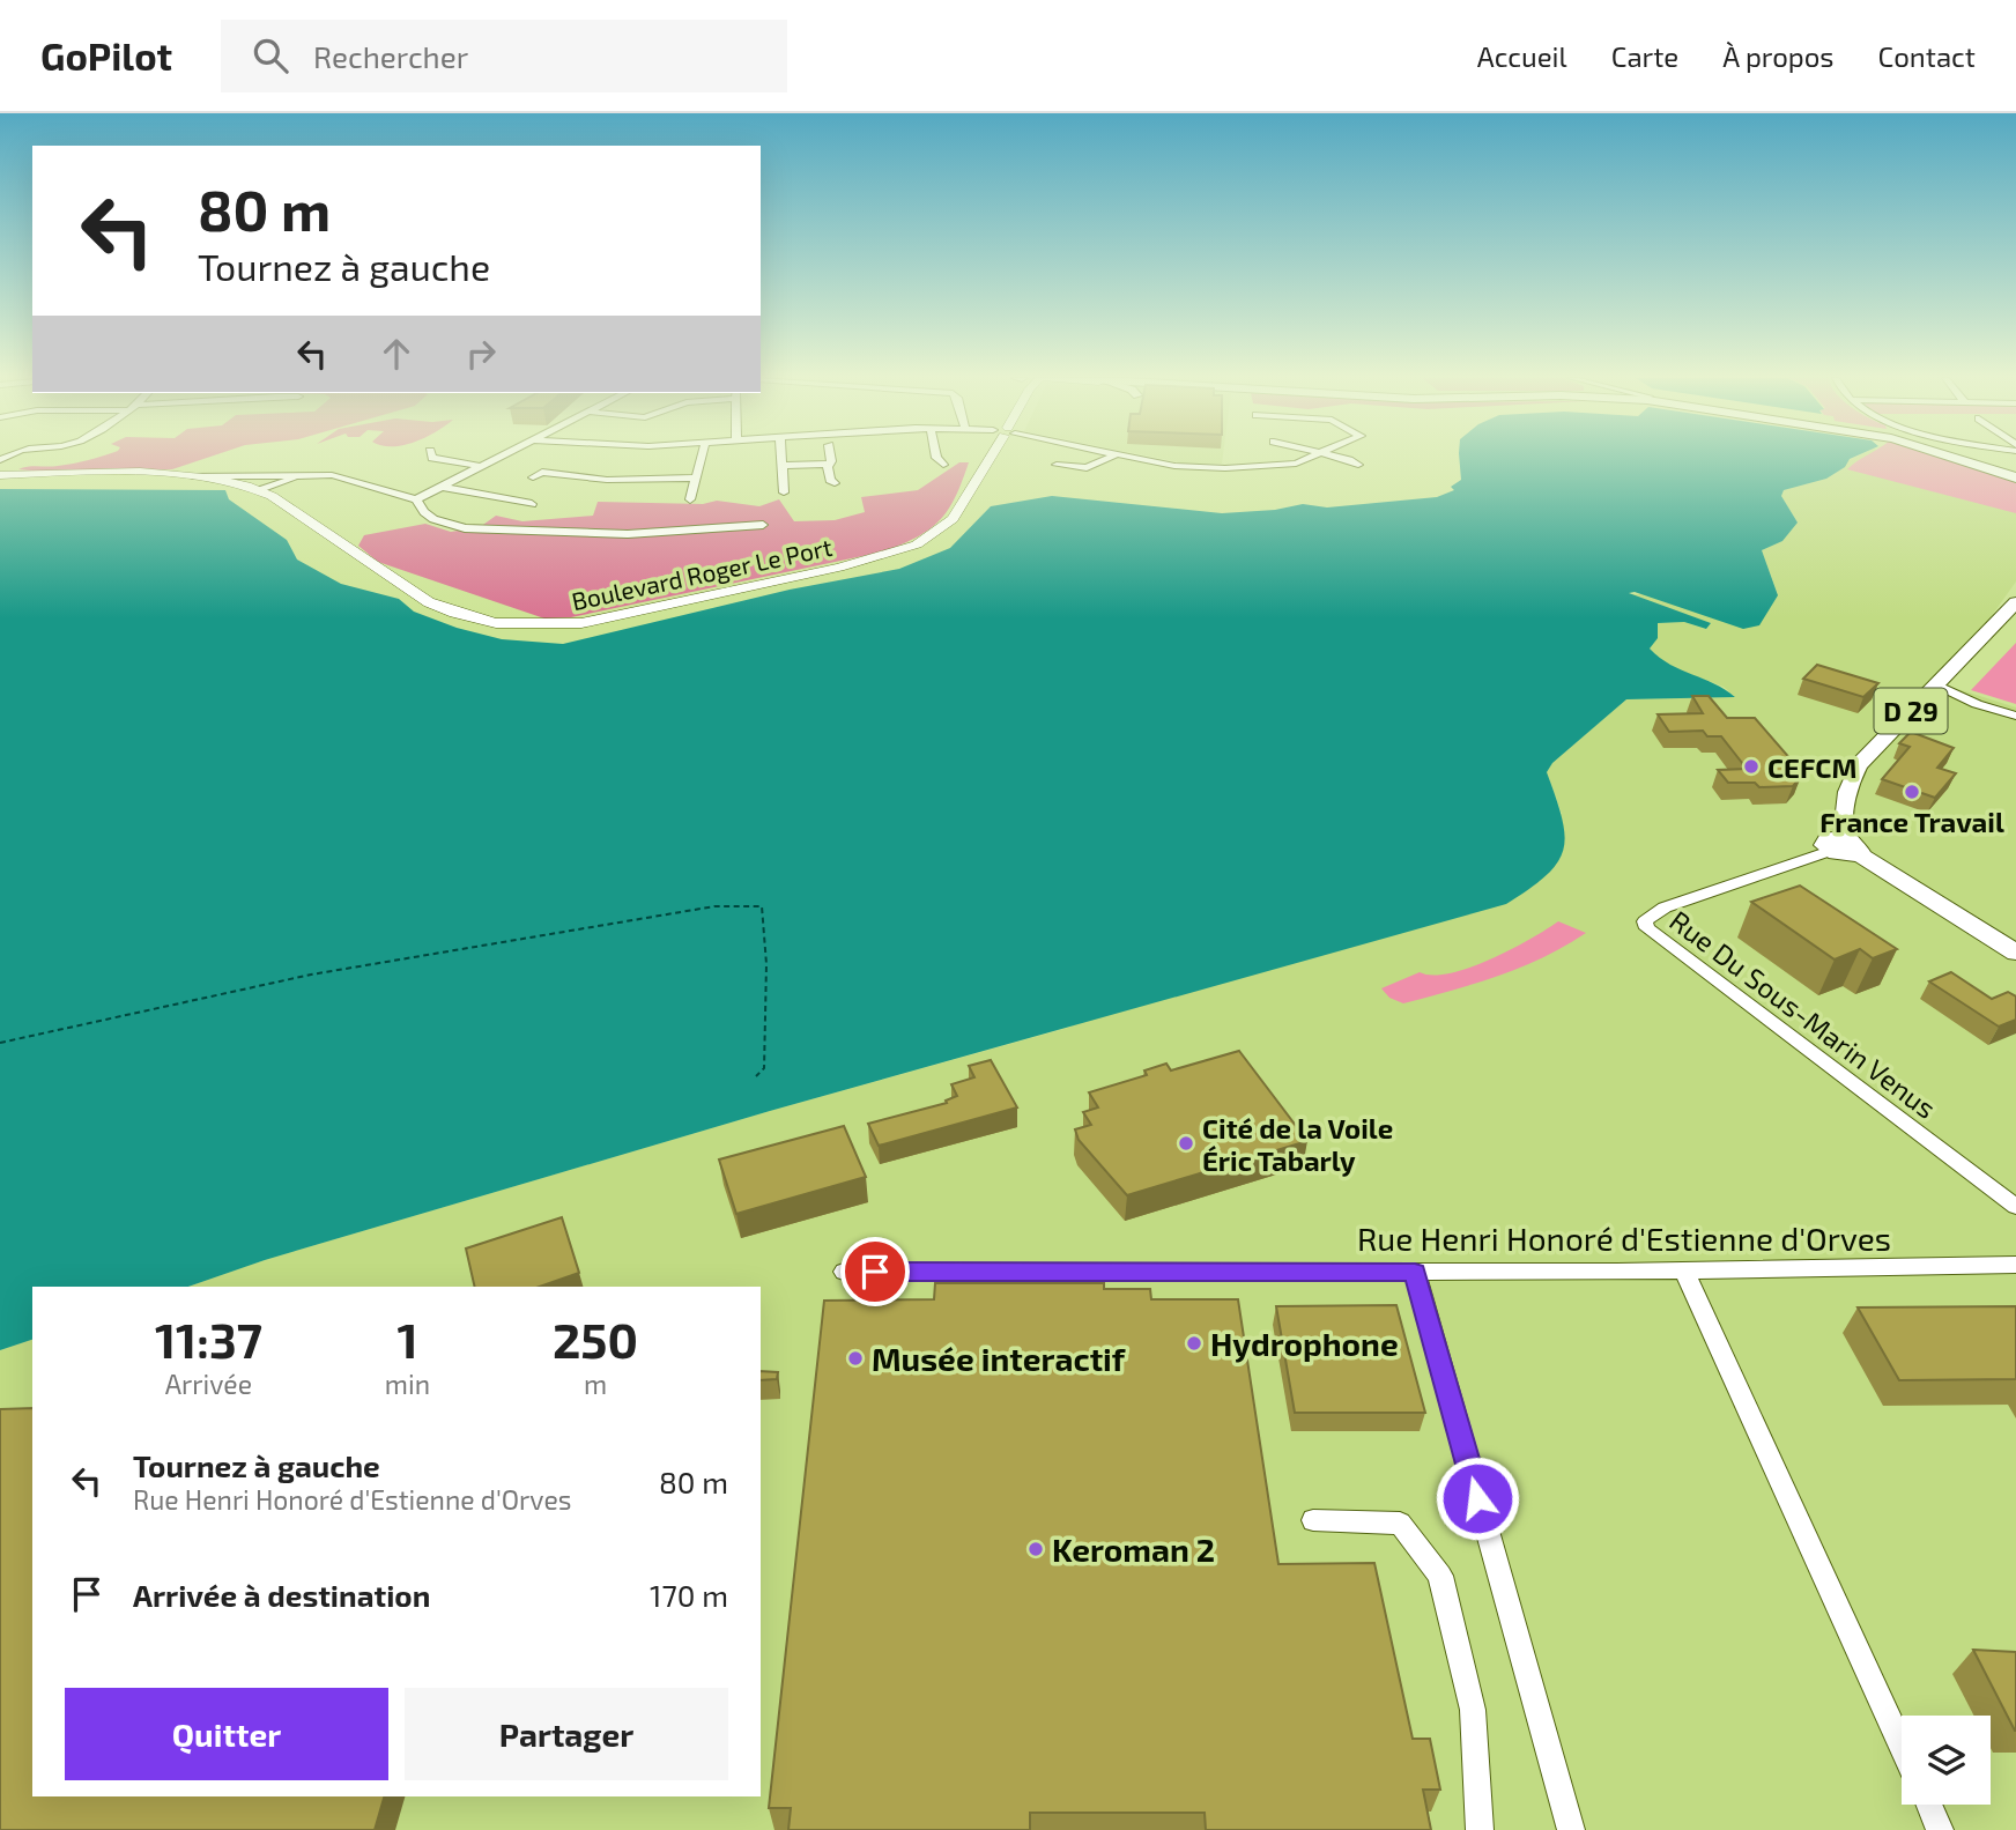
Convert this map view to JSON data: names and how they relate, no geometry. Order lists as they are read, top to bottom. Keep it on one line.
{"streets":{"main road":["D 29"],"street":["Boulevard Roger Le Port","Rue Du Sous-Marin Venus","Rue Henri Honoré d'Estienne d'Orves"]},"crossings":[["D 29","Rue Du Sous-Marin Venus"]],"places":["CEFCM","France Travail","Cité de la Voile Éric Tabarly","Hydrophone","Musée interactif","Keroman 2"],"page":{"header":"GoPilot","search":"Rechercher","nav":["Accueil","Carte","À propos","Contact"],"turn":["80 m","Tournez à gauche"],"eta":["11:37","Arrivée","1","min","250","m"],"list":[{"name":"Tournez à gauche","note":"Rue Henri Honoré d'Estienne d'Orves","value":"80 m"},{"name":"Arrivée à destination","value":"170 m"}],"buttons":["Quitter","Partager"]}}
